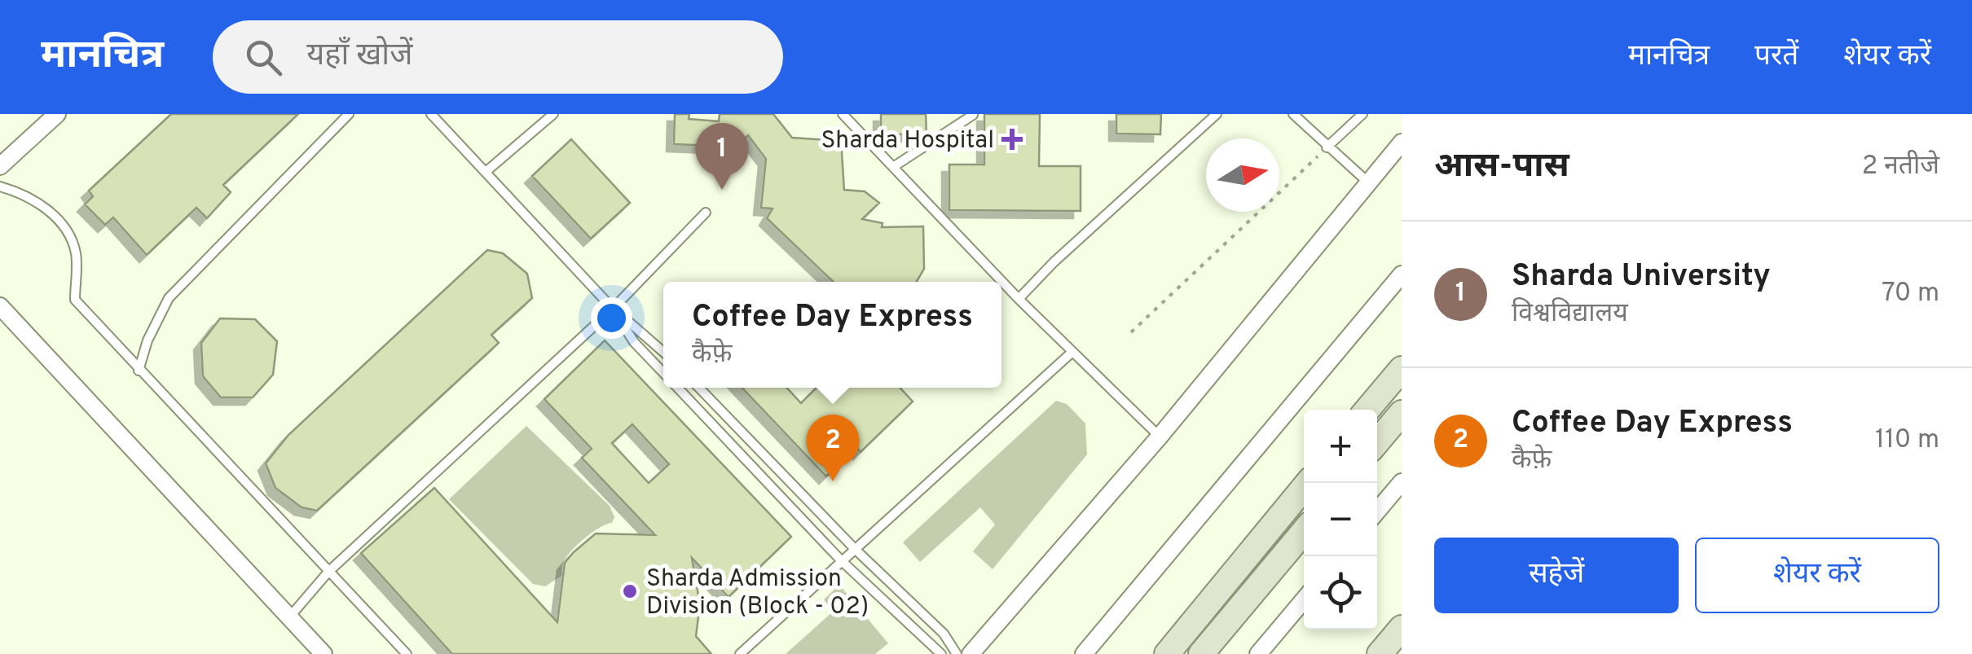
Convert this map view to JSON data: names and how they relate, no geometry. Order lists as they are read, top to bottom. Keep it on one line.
{"places":{"health":["Sharda Hospital"],"other":["Sharda Admission Division (Block - 02)"]},"north":"right","page":{"header":"मानचित्र","search":"यहाँ खोजें","nav":["मानचित्र","परतें","शेयर करें"],"heading":["आस-पास","2 नतीजे"],"pins":["1","2"],"list":[{"mark":"1","name":"Sharda University","note":"विश्वविद्यालय","value":"70 m"},{"mark":"2","name":"Coffee Day Express","note":"कैफ़े","value":"110 m"}],"popup":["Coffee Day Express","कैफ़े"],"map_buttons":["+","−"],"buttons":["सहेजें","शेयर करें"]}}
